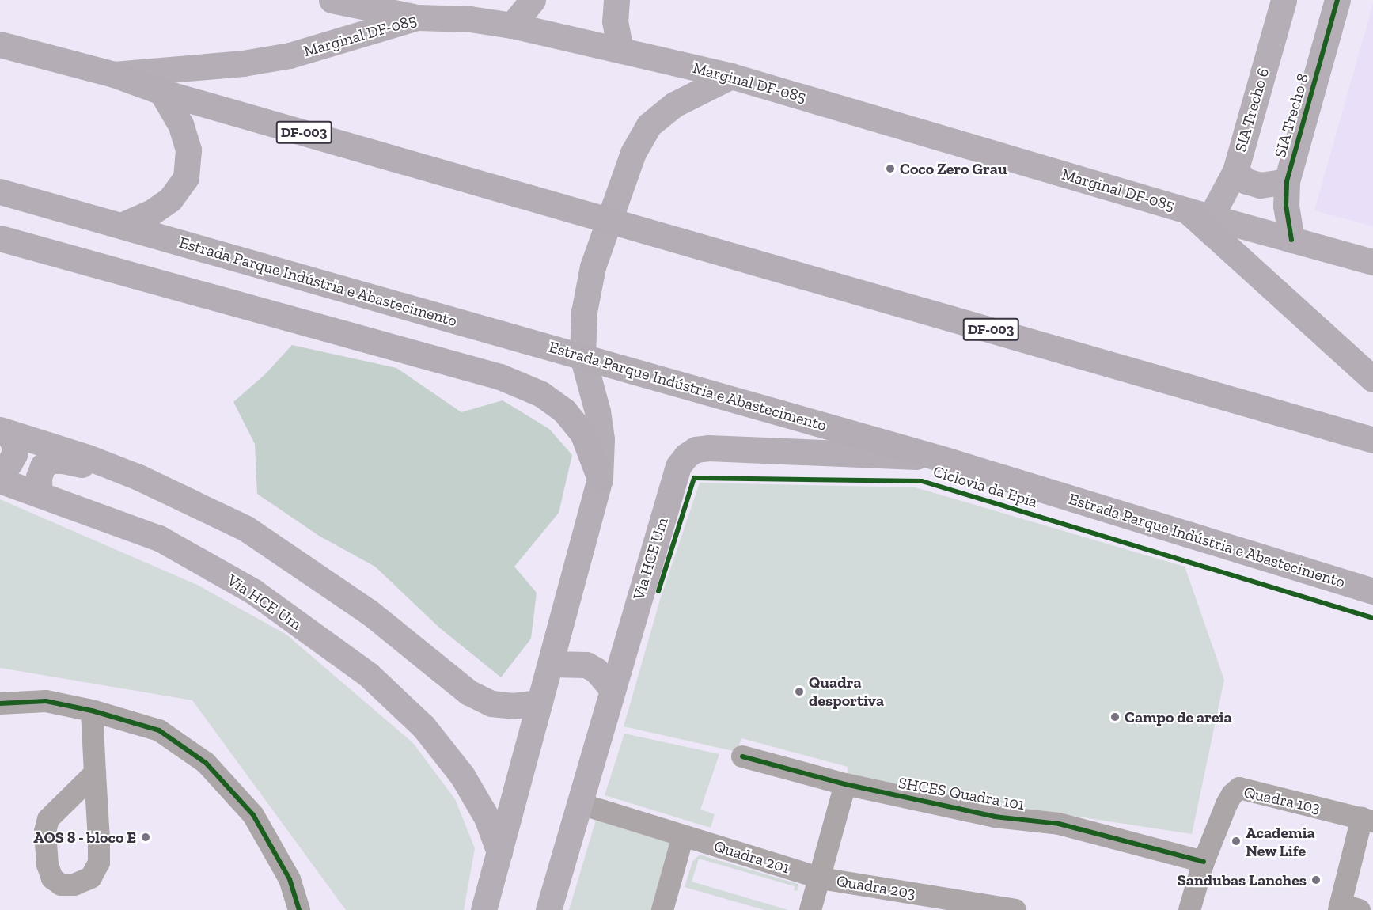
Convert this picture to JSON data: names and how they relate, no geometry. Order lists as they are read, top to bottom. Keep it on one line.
{"streets":{"highway":["DF-003","Estrada Parque Indústria e Abastecimento"],"main road":["Marginal DF-085","SIA Trecho 6","SIA Trecho 8","Via HCE Um"],"street":["SHCES Quadra 101","Quadra 103","Quadra 201","Quadra 203"],"cycle path":["Ciclovia da Epia"]},"crossings":[["Marginal DF-085","SIA Trecho 6"],["Marginal DF-085","SIA Trecho 8"],["Marginal DF-085","DF-003"],["Estrada Parque Indústria e Abastecimento","Via HCE Um"],["Via HCE Um","Quadra 201"],["SHCES Quadra 101","Quadra 103"],["SHCES Quadra 101","Quadra 203"],["Quadra 201","Quadra 203"]],"places":["Coco Zero Grau","Quadra desportiva","Campo de areia","AOS 8 - bloco E","Academia New Life","Sandubas Lanches"]}
